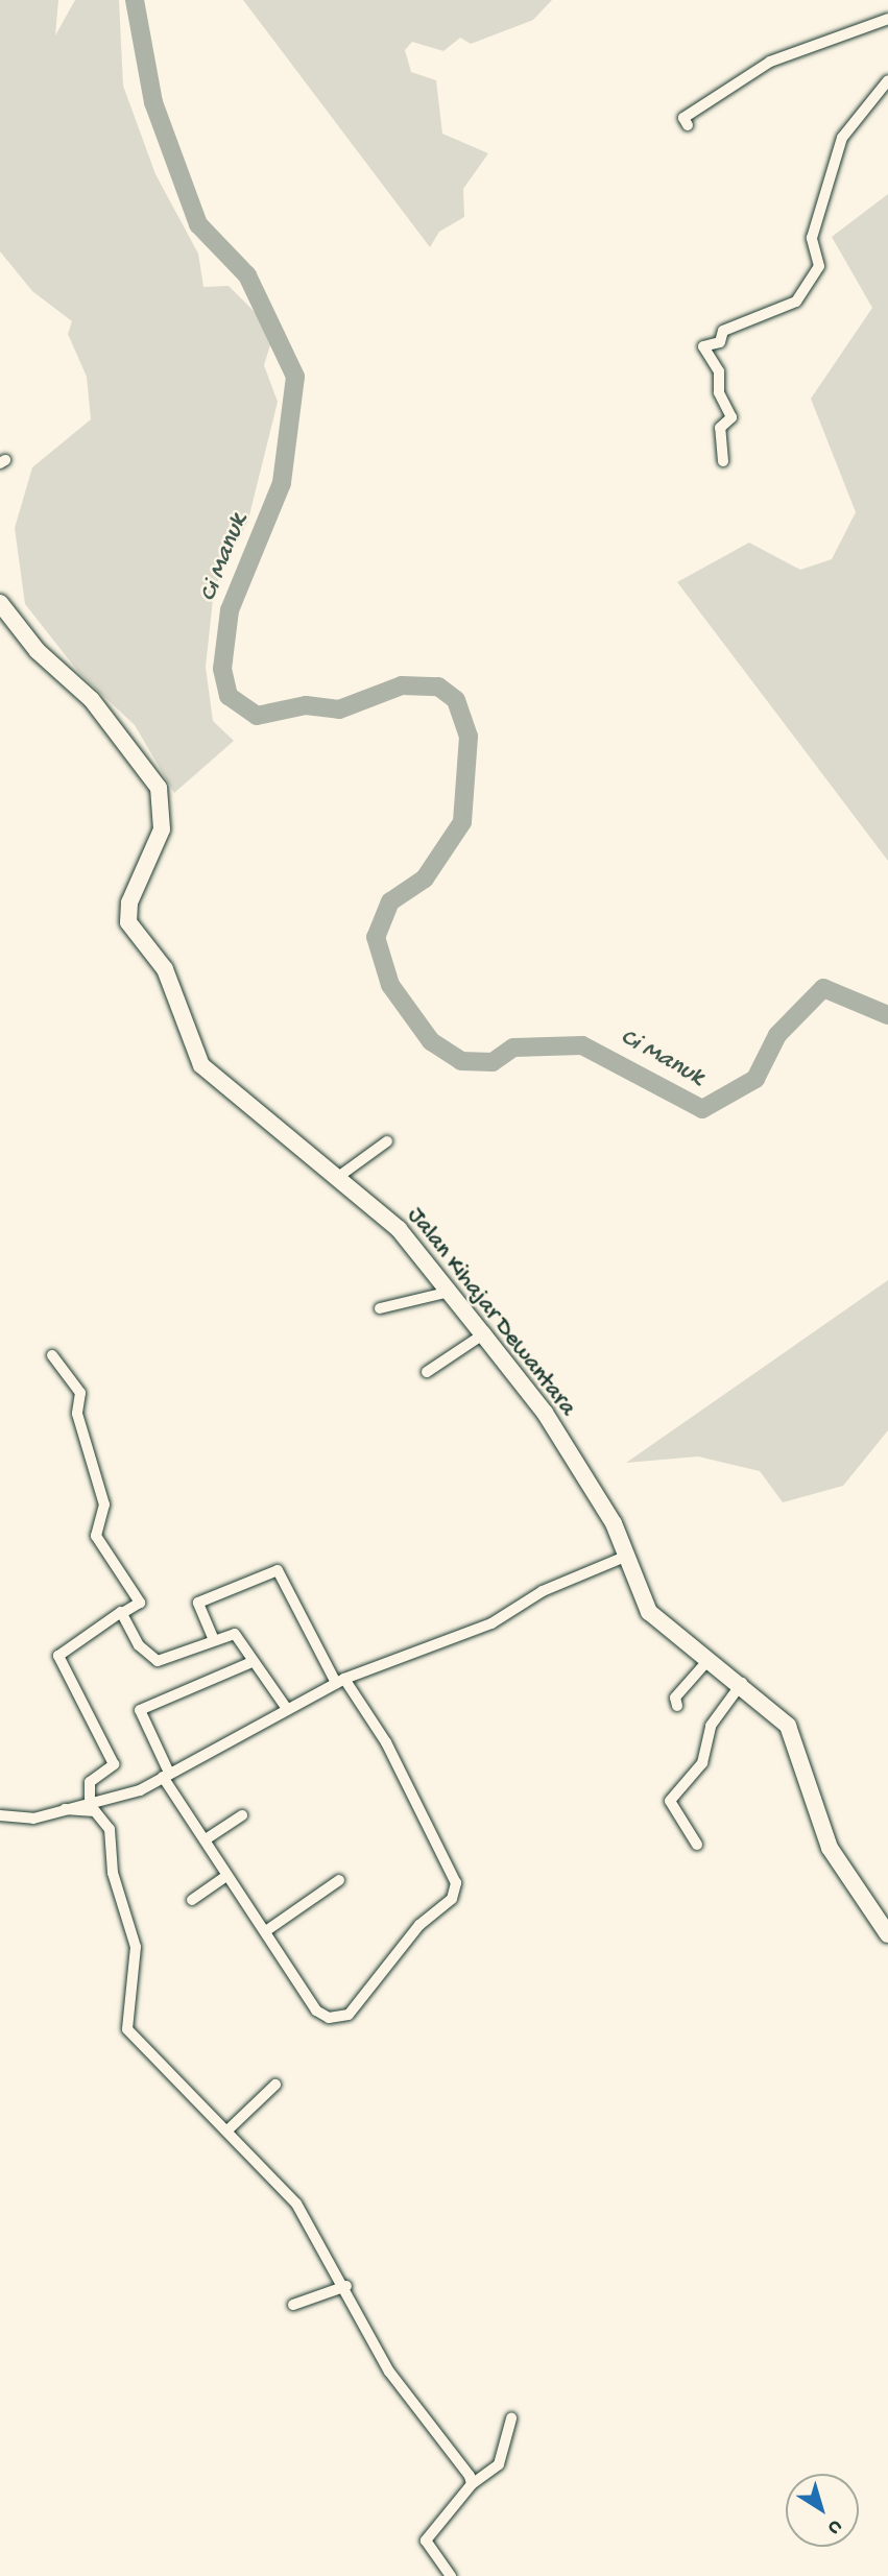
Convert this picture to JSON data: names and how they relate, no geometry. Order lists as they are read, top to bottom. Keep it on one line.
{"streets":{"main road":["Jalan Kihajar Dewantara"]},"water":["Ci Manuk"],"north":"bottom right"}
